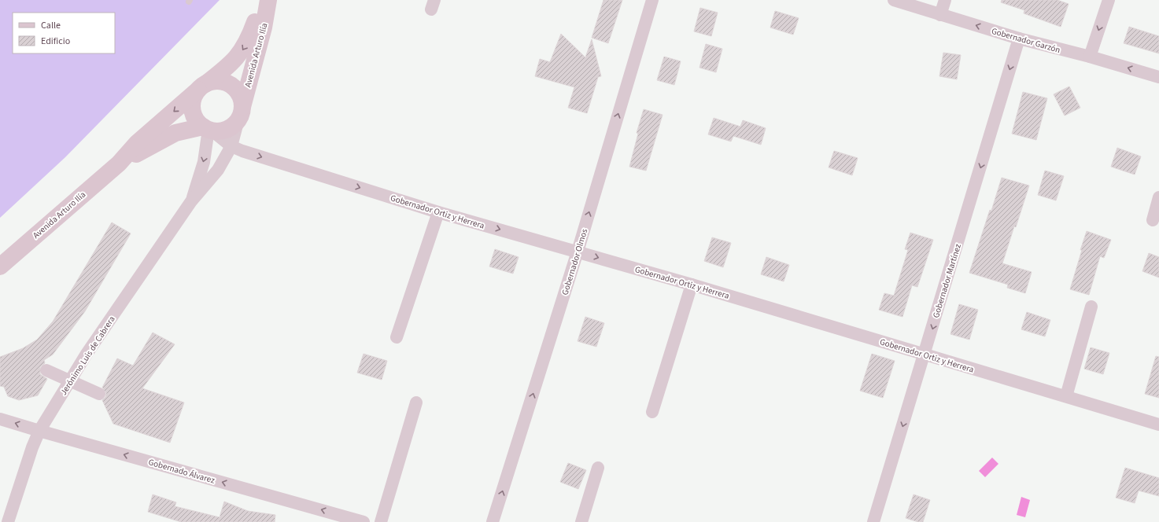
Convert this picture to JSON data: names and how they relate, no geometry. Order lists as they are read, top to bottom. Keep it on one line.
{"streets":{"main road":["Avenida Arturo Ilía"],"street":["Gobernador Garzón","Gobernador Ortiz y Herrera","Gobernador Olmos","Gobernador Martínez","Jerónimo Luis de Cabrera","Gobernado Álvarez"]},"crossings":[["Gobernador Garzón","Gobernador Martínez"],["Avenida Arturo Ilía","Gobernador Ortiz y Herrera"],["Avenida Arturo Ilía","Jerónimo Luis de Cabrera"],["Gobernador Ortiz y Herrera","Gobernador Olmos"],["Gobernador Ortiz y Herrera","Gobernador Martínez"],["Gobernador Ortiz y Herrera","Jerónimo Luis de Cabrera"],["Jerónimo Luis de Cabrera","Gobernado Álvarez"]],"one_way":["Gobernador Garzón","Avenida Arturo Ilía","Gobernador Ortiz y Herrera","Gobernador Olmos","Gobernador Martínez","Gobernado Álvarez"],"legend":["Calle","Edificio"]}
